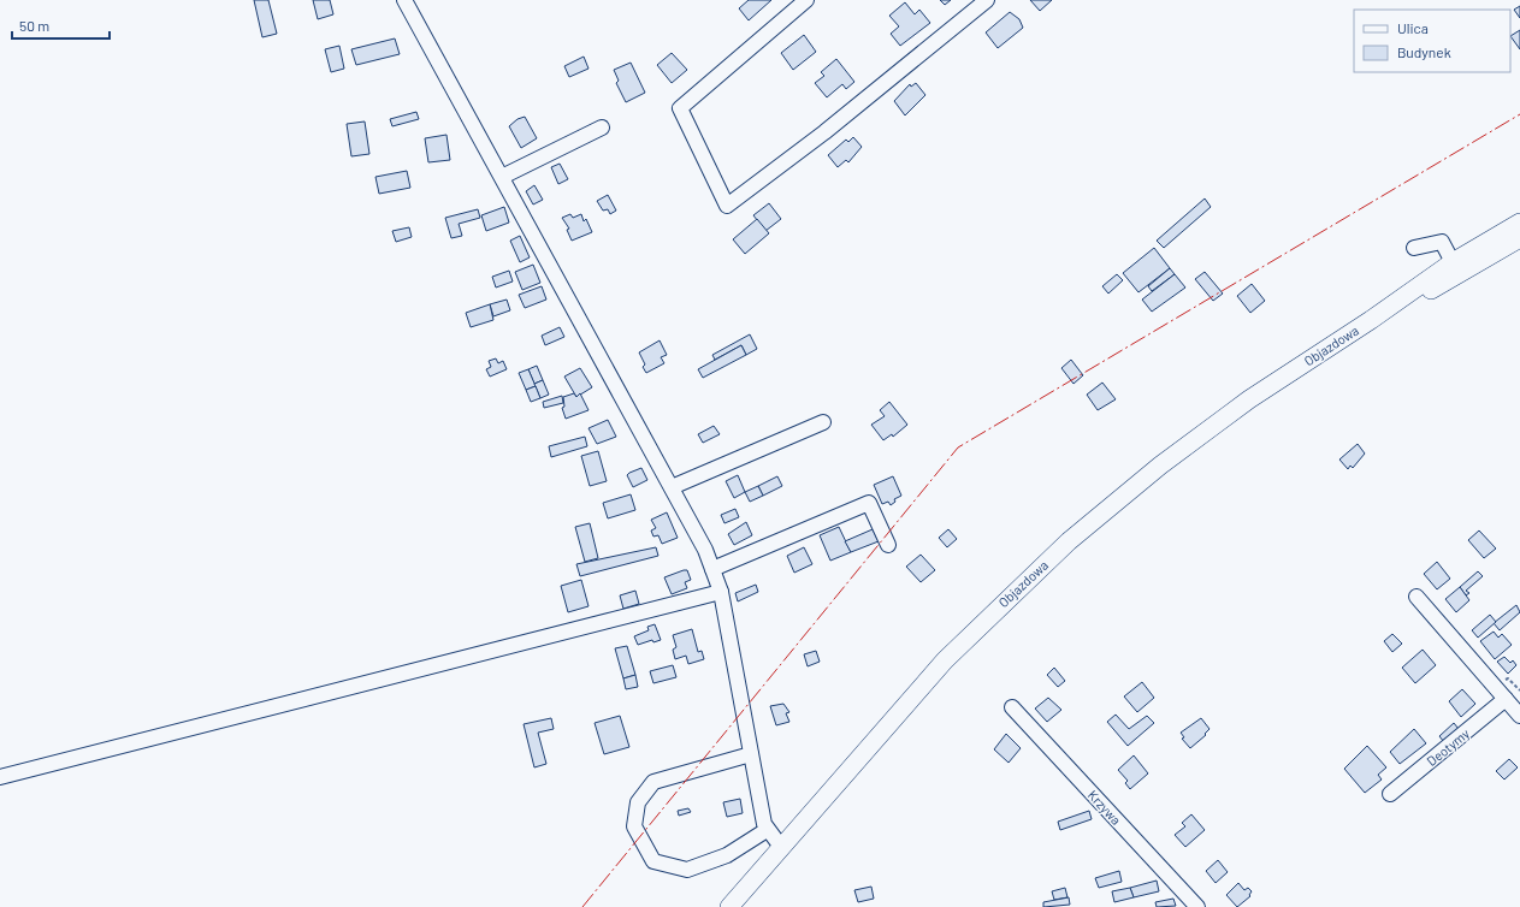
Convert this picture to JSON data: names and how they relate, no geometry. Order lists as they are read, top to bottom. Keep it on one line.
{"streets":{"main road":["Objazdowa"],"street":["Deotymy","Krzywa"]},"legend":["Ulica","Budynek"],"scale_bar":"50 m"}
